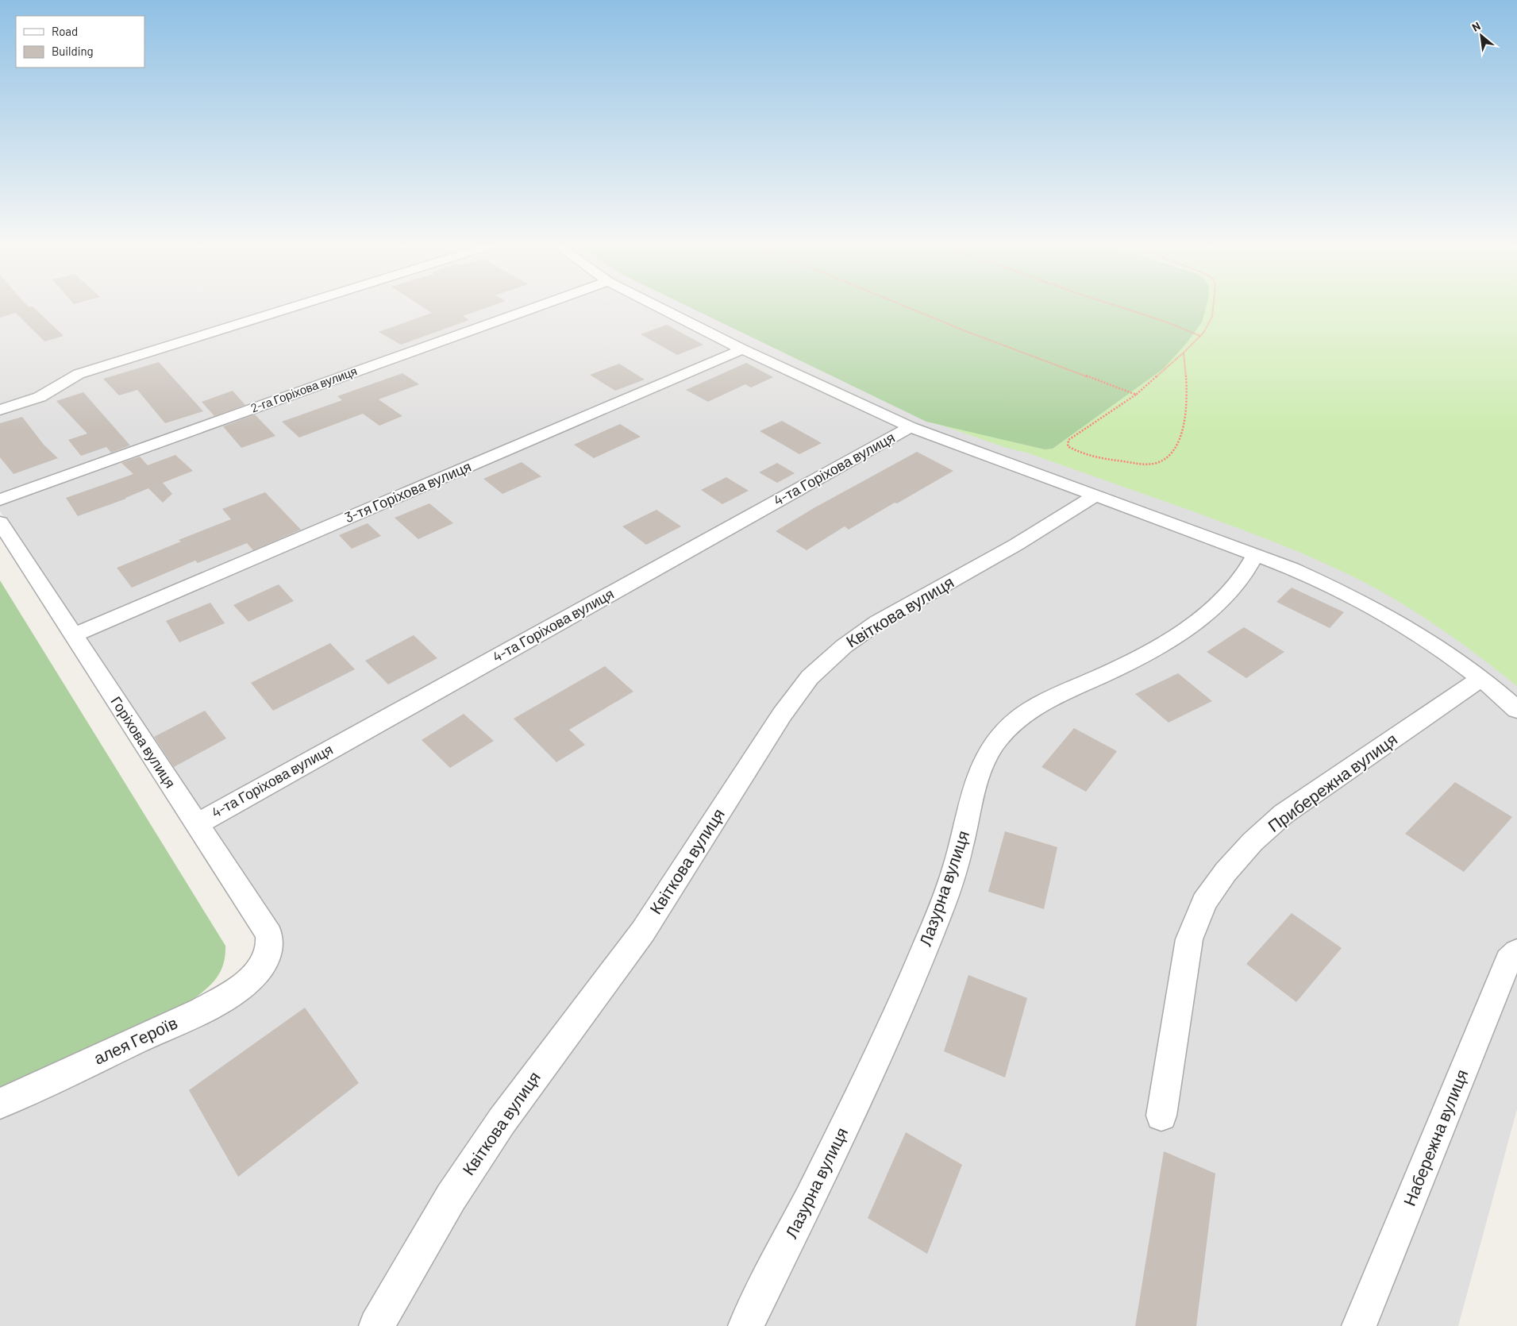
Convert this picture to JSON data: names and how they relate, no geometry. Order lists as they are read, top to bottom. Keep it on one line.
{"streets":{"street":["2-га Горіхова вулиця","4-та Горіхова вулиця","3-тя Горіхова вулиця","Квіткова вулиця","Горіхова вулиця","Прибережна вулиця","Лазурна вулиця","алея Героїв","Набережна вулиця"]},"crossings":[["4-та Горіхова вулиця","Горіхова вулиця"],["3-тя Горіхова вулиця","Горіхова вулиця"],["Горіхова вулиця","алея Героїв"]],"legend":["Road","Building"],"north":"top left"}
